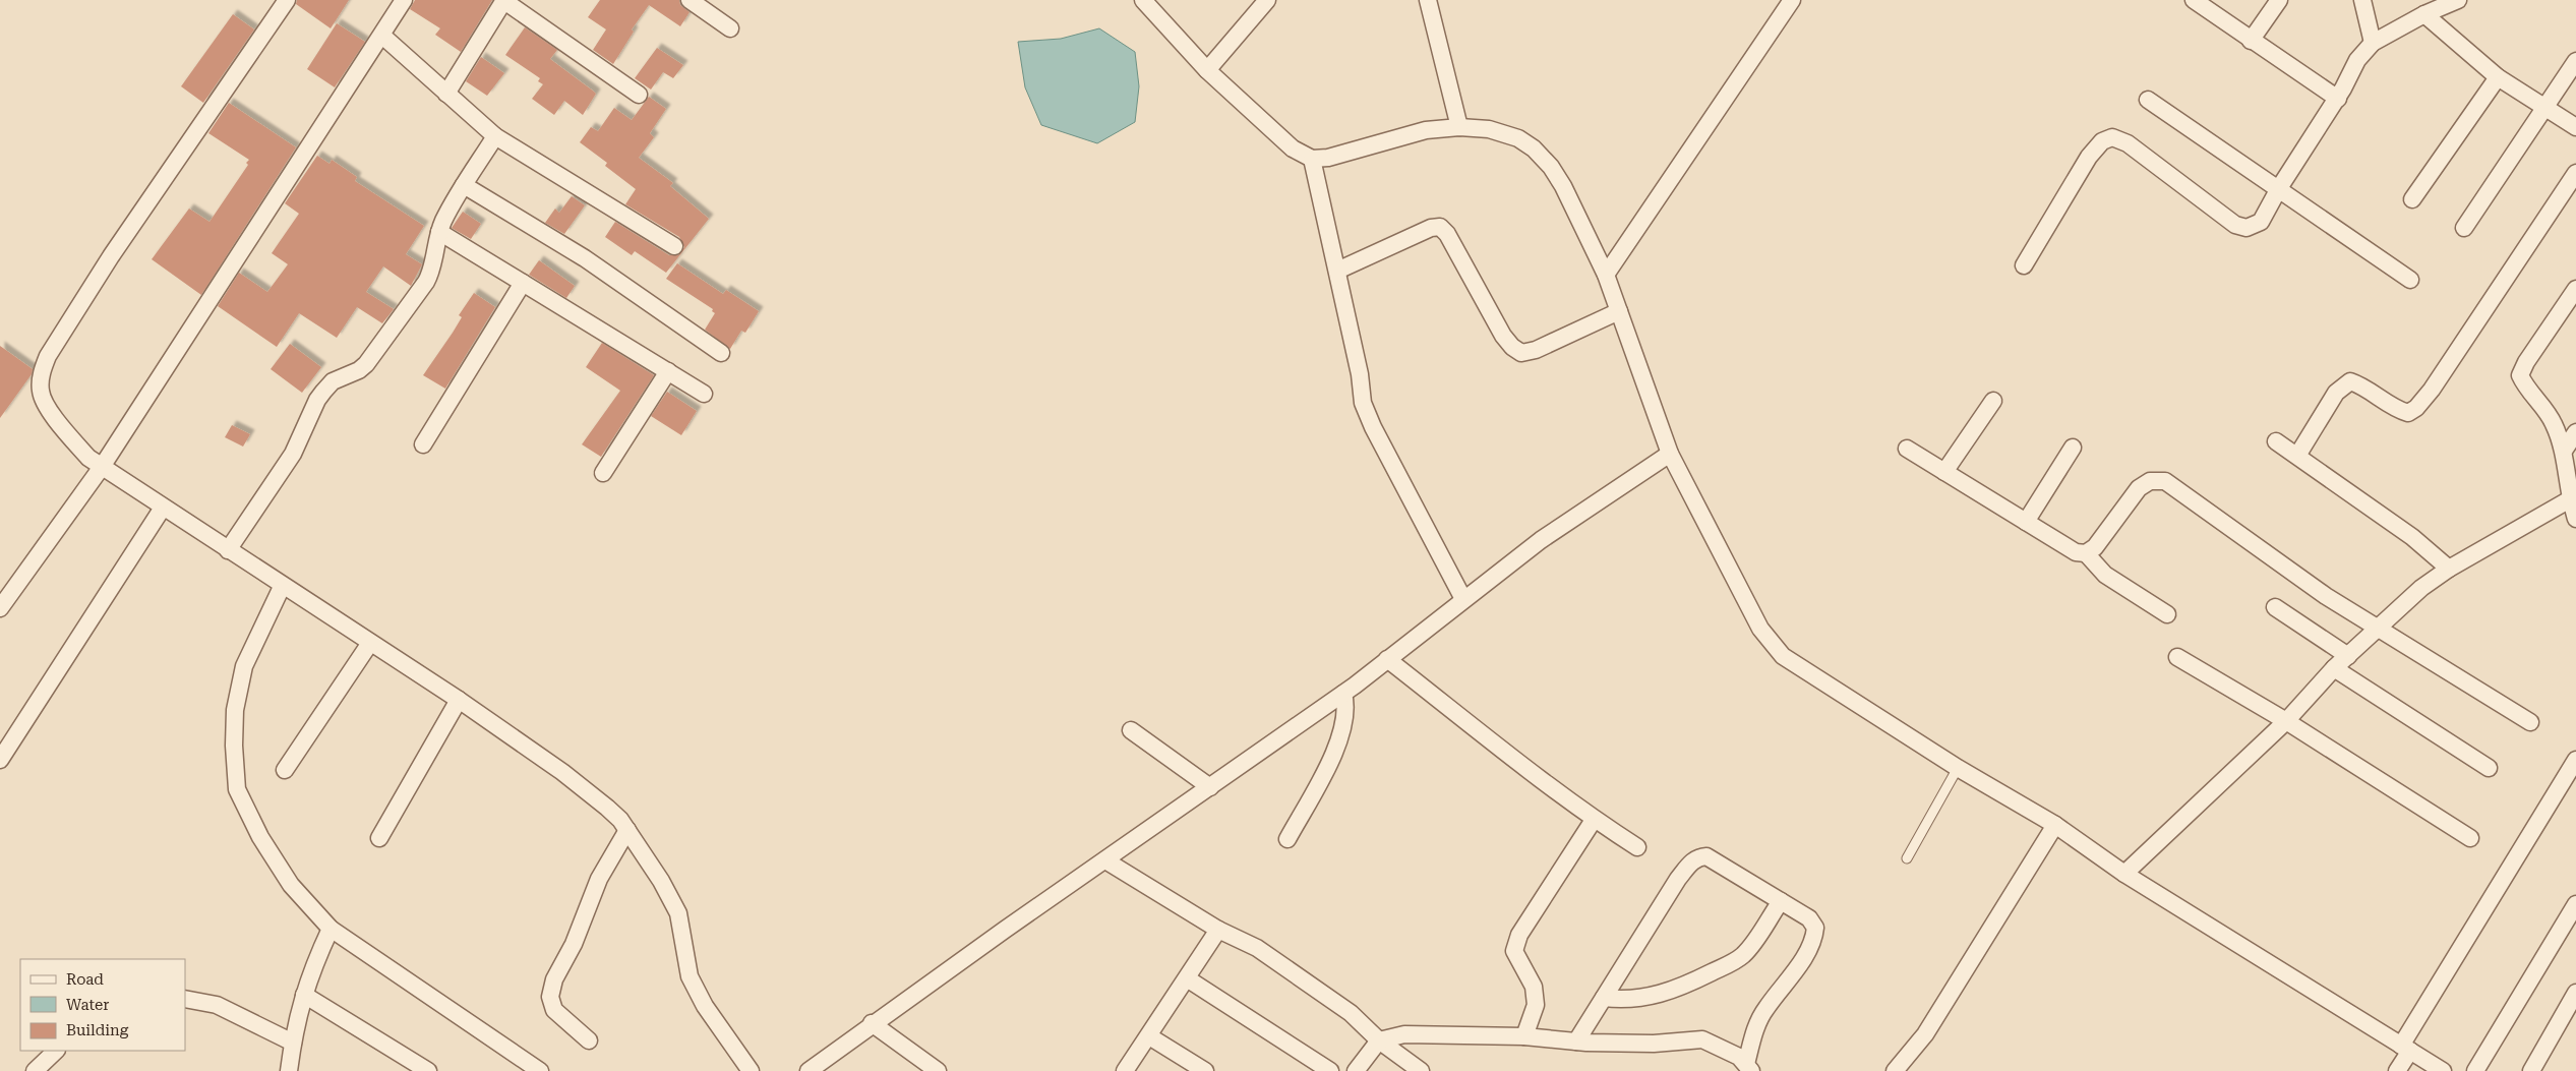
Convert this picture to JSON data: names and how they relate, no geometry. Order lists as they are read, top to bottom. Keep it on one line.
{"legend":["Road","Water","Building"]}
